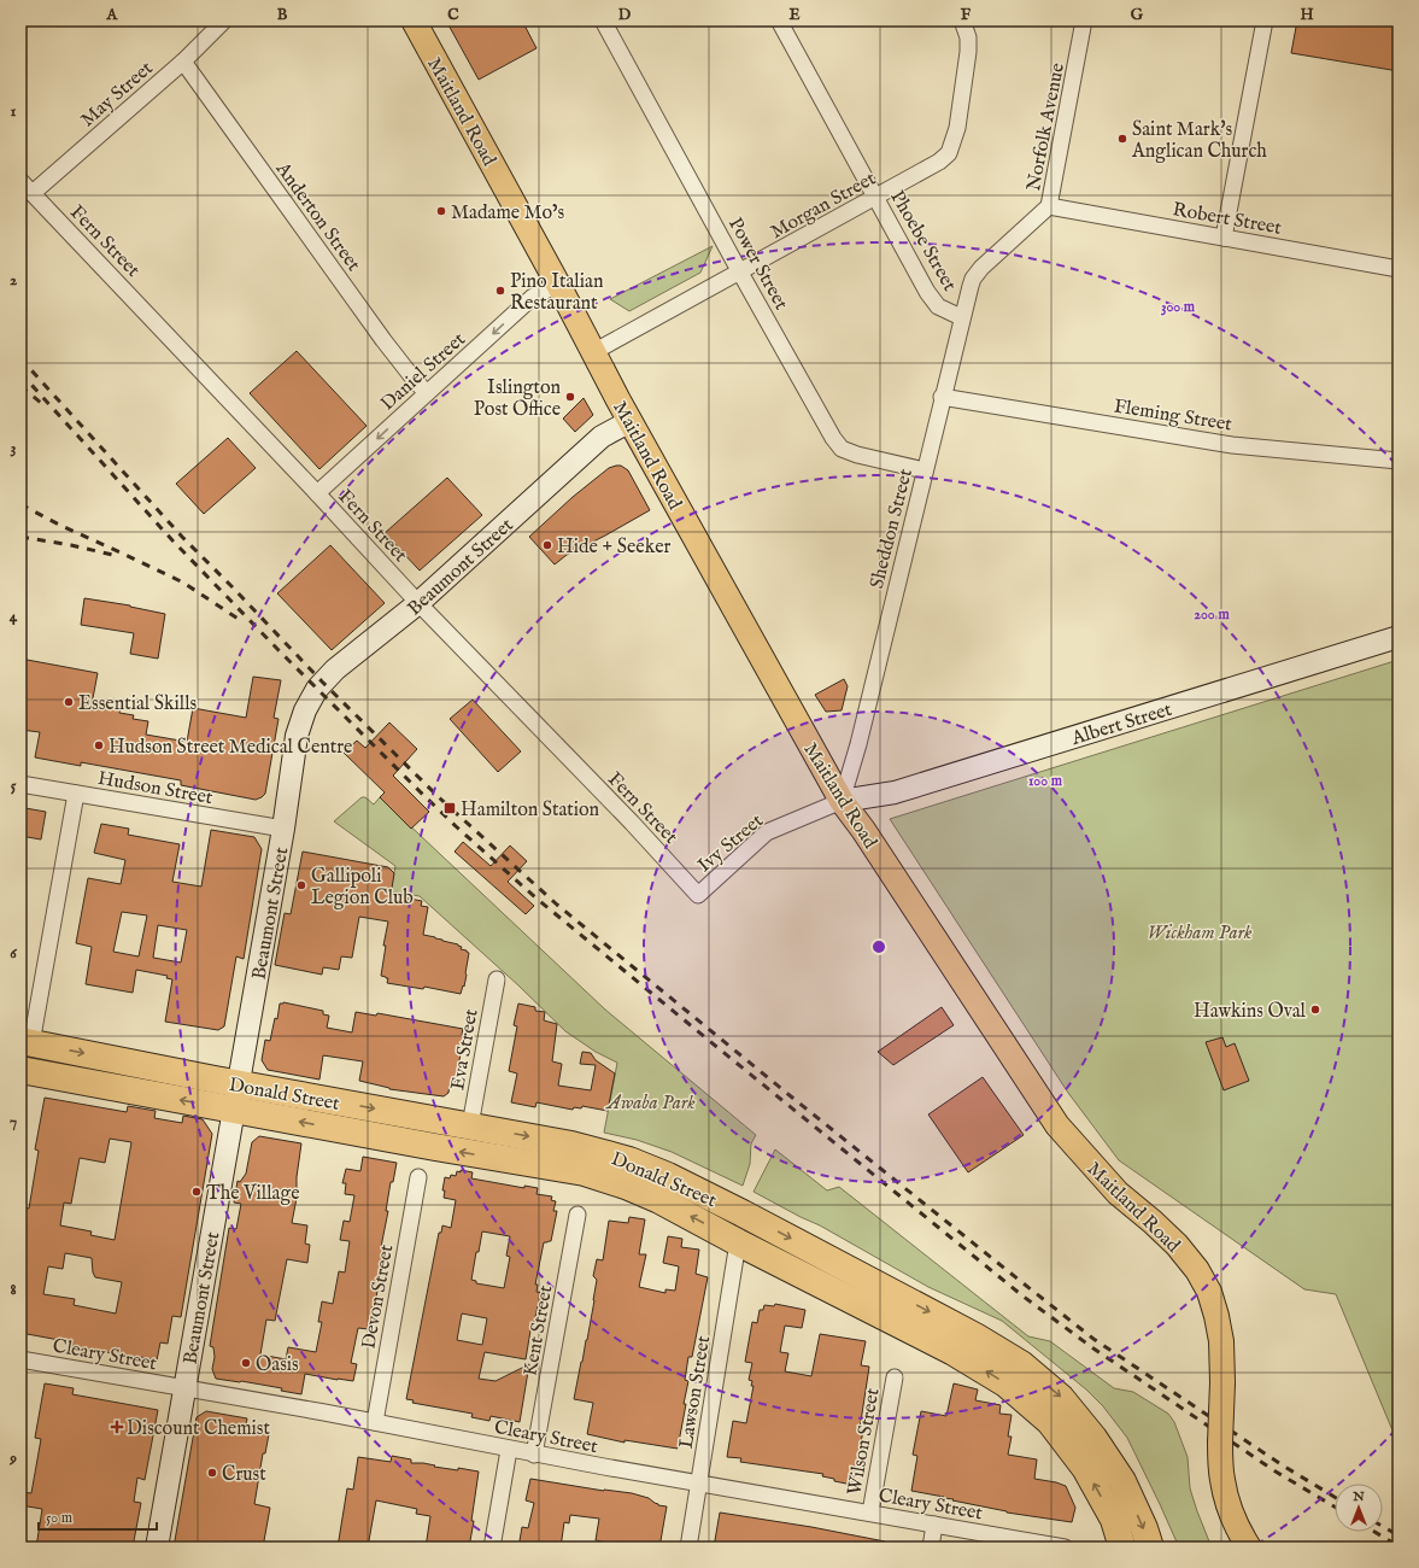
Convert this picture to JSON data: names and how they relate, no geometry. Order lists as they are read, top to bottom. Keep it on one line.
{"streets":{"highway":["Donald Street"],"main road":["Maitland Road","Beaumont Street","Albert Street"],"street":["May Street","Norfolk Avenue","Morgan Street","Anderton Street","Robert Street","Fern Street","Phoebe Street","Power Street","Daniel Street","Fleming Street","Sheddon Street","Hudson Street","Ivy Street","Eva Street","Devon Street","Kent Street","Cleary Street","Lawson Street","Wilson Street"]},"crossings":[["May Street","Anderton Street"],["May Street","Fern Street"],["Maitland Road","Morgan Street"],["Maitland Road","Daniel Street"],["Maitland Road","Sheddon Street"],["Maitland Road","Beaumont Street"],["Maitland Road","Albert Street"],["Maitland Road","Ivy Street"],["Norfolk Avenue","Robert Street"],["Norfolk Avenue","Sheddon Street"],["Morgan Street","Phoebe Street"],["Morgan Street","Power Street"],["Anderton Street","Daniel Street"],["Fern Street","Daniel Street"],["Fern Street","Beaumont Street"],["Fern Street","Ivy Street"],["Phoebe Street","Sheddon Street"],["Power Street","Sheddon Street"],["Fleming Street","Sheddon Street"],["Sheddon Street","Albert Street"],["Sheddon Street","Ivy Street"],["Beaumont Street","Hudson Street"],["Beaumont Street","Donald Street"],["Beaumont Street","Cleary Street"],["Albert Street","Ivy Street"],["Eva Street","Donald Street"],["Donald Street","Lawson Street"],["Devon Street","Cleary Street"],["Kent Street","Cleary Street"],["Cleary Street","Lawson Street"],["Cleary Street","Wilson Street"]],"one_way":["Daniel Street"],"parks":["Wickham Park","Awaba Park"],"places":{"other":["Saint Mark's Anglican Church","Madame Mo’s","Pino Italian Restaurant","Islington Post Office","Hide + Seeker","Essential Skills","Hudson Street Medical Centre","Gallipoli Legion Club","Hawkins Oval","The Village","Oasis","Crust"],"transit":["Hamilton Station"],"health":["Discount Chemist"]},"scale_bar":"50 m","north":"top","grid":{"columns":["A","B","C","D","E","F","G","H"],"rows":["1","2","3","4","5","6","7","8","9"]},"rings":["300 m","200 m","100 m"]}
